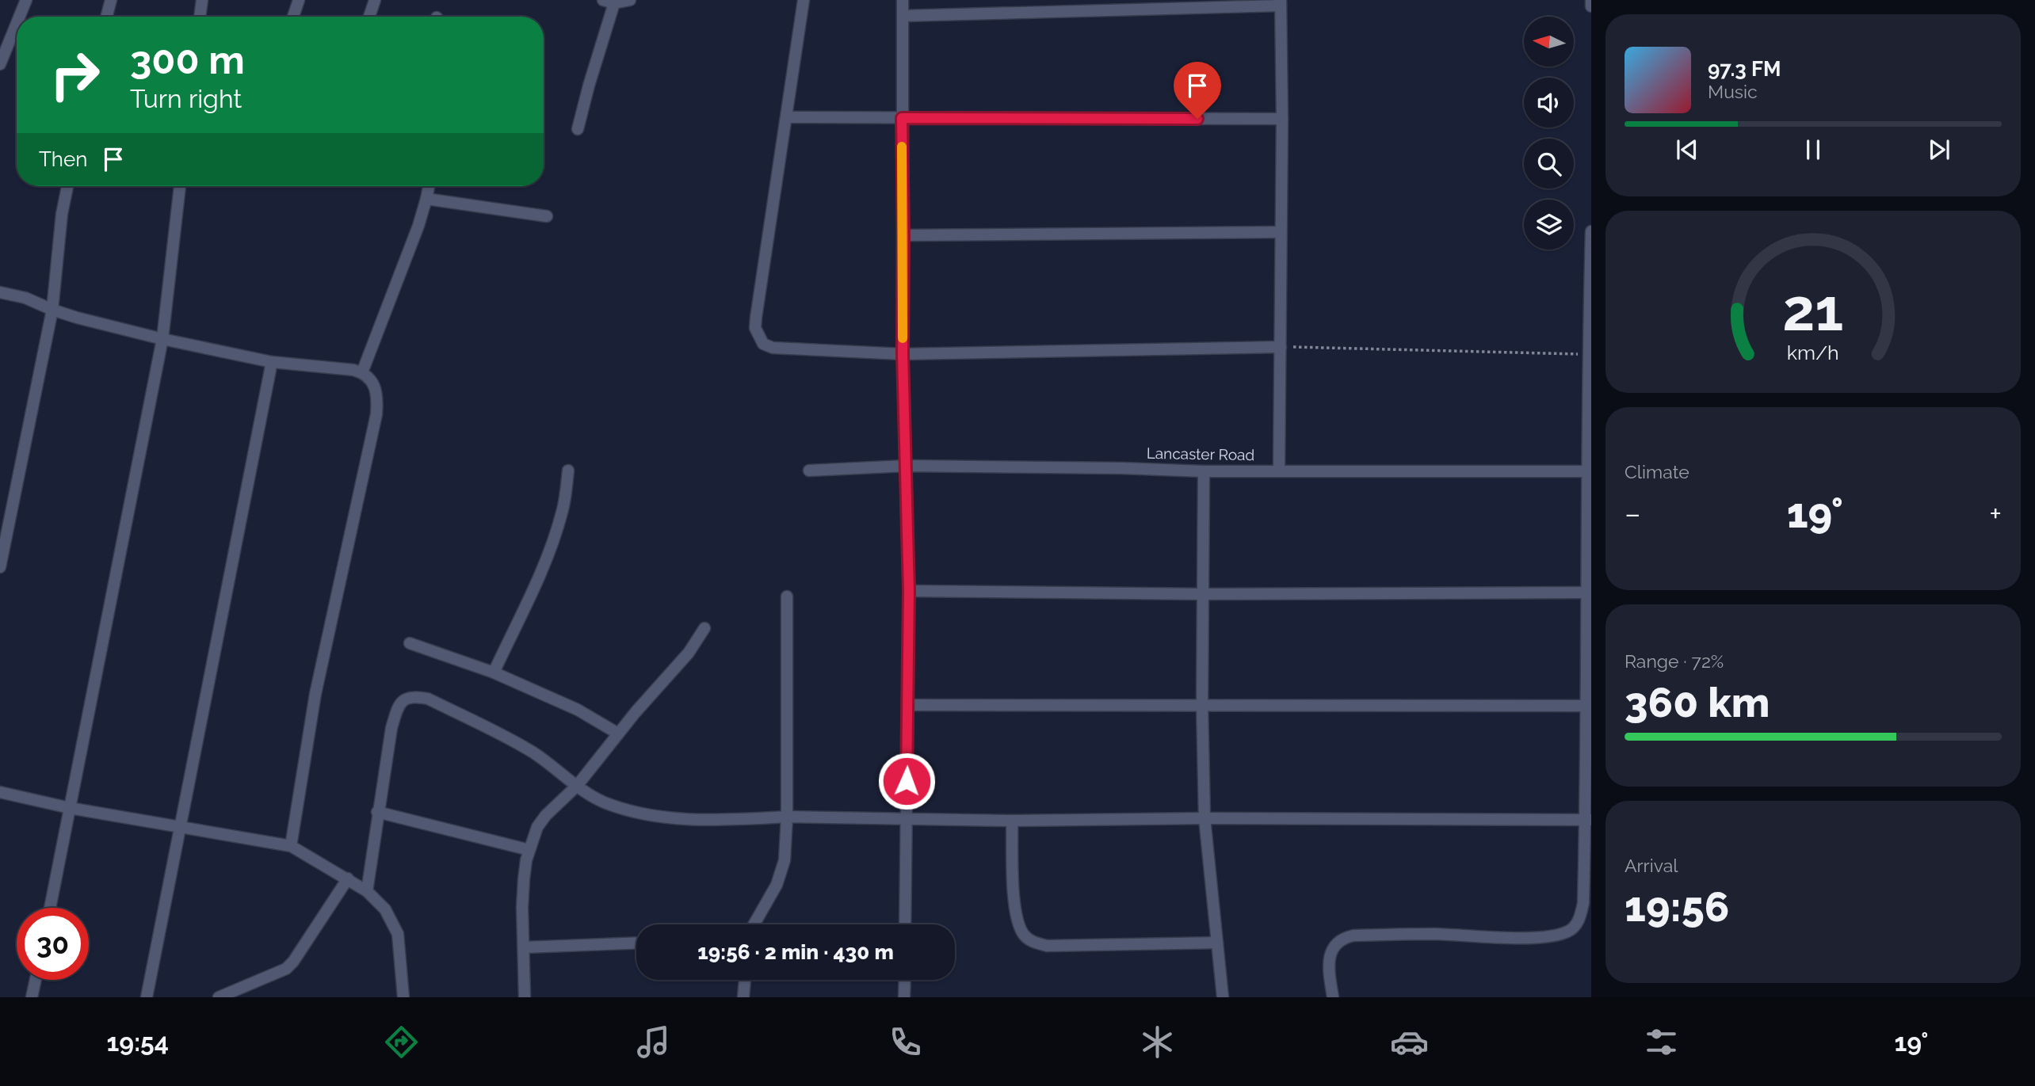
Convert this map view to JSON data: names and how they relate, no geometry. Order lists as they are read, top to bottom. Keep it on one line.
{"streets":{"street":["Lancaster Road"]},"north":"left","page":{"turn":["300 m","Turn right"],"song":["97.3 FM","Music"],"then":"Then","tile":["Climate",["Range · 72%","360 km"],["Arrival","19:56"]],"heat":["−","19°","+"],"limit":"30","trip":"19:56 · 2 min · 430 m","tabs":["19:54","19°"],"gauge":["21","km/h"]}}
